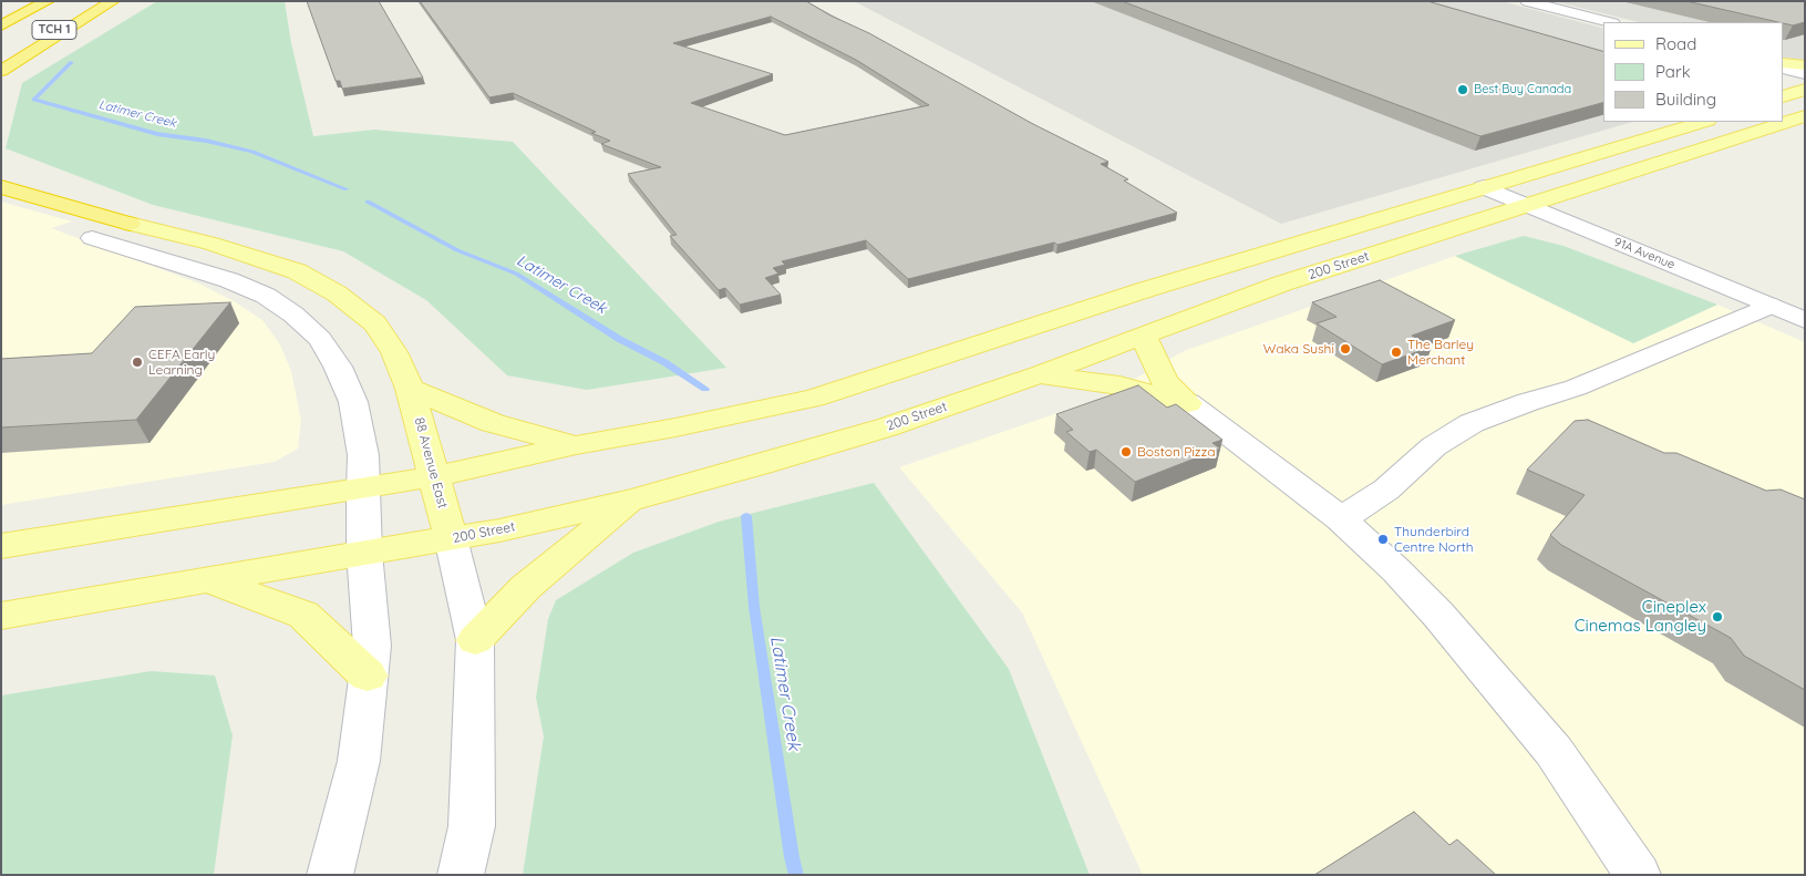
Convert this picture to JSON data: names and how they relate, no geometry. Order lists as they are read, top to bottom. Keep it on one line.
{"streets":{"highway":["TCH 1"],"main road":["200 Street","88 Avenue East"],"street":["91A Avenue"]},"crossings":[["91A Avenue","200 Street"],["200 Street","88 Avenue East"]],"water":["Latimer Creek"],"places":["Best Buy Canada","Waka Sushi","The Barley Merchant","CEFA Early Learning","Boston Pizza","Thunderbird Centre North","Cineplex Cinemas Langley"],"legend":["Road","Park","Building"]}
